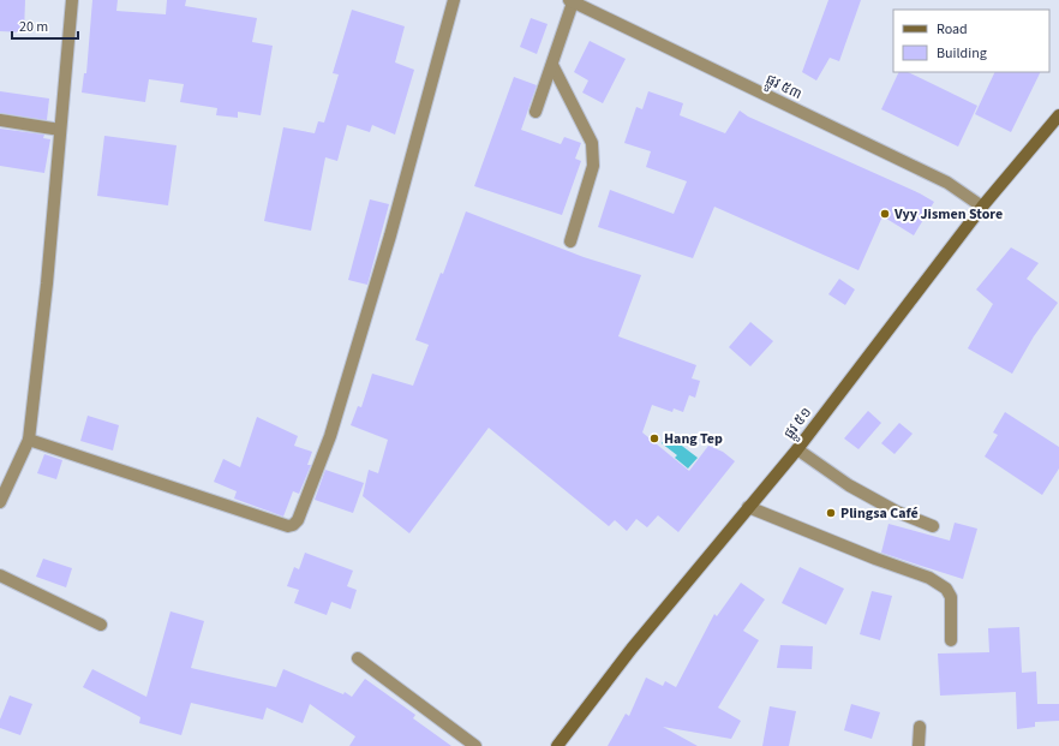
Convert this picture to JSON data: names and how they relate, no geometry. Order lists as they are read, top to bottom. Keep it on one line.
{"streets":{"main road":["ផ្លូវ ៥១"],"street":["ផ្លូវ ៥៣"]},"crossings":[["ផ្លូវ ៥៣","ផ្លូវ ៥១"]],"places":["Vyy Jismen Store","Hang Tep","Plingsa Café"],"legend":["Road","Building"],"scale_bar":"20 m"}
